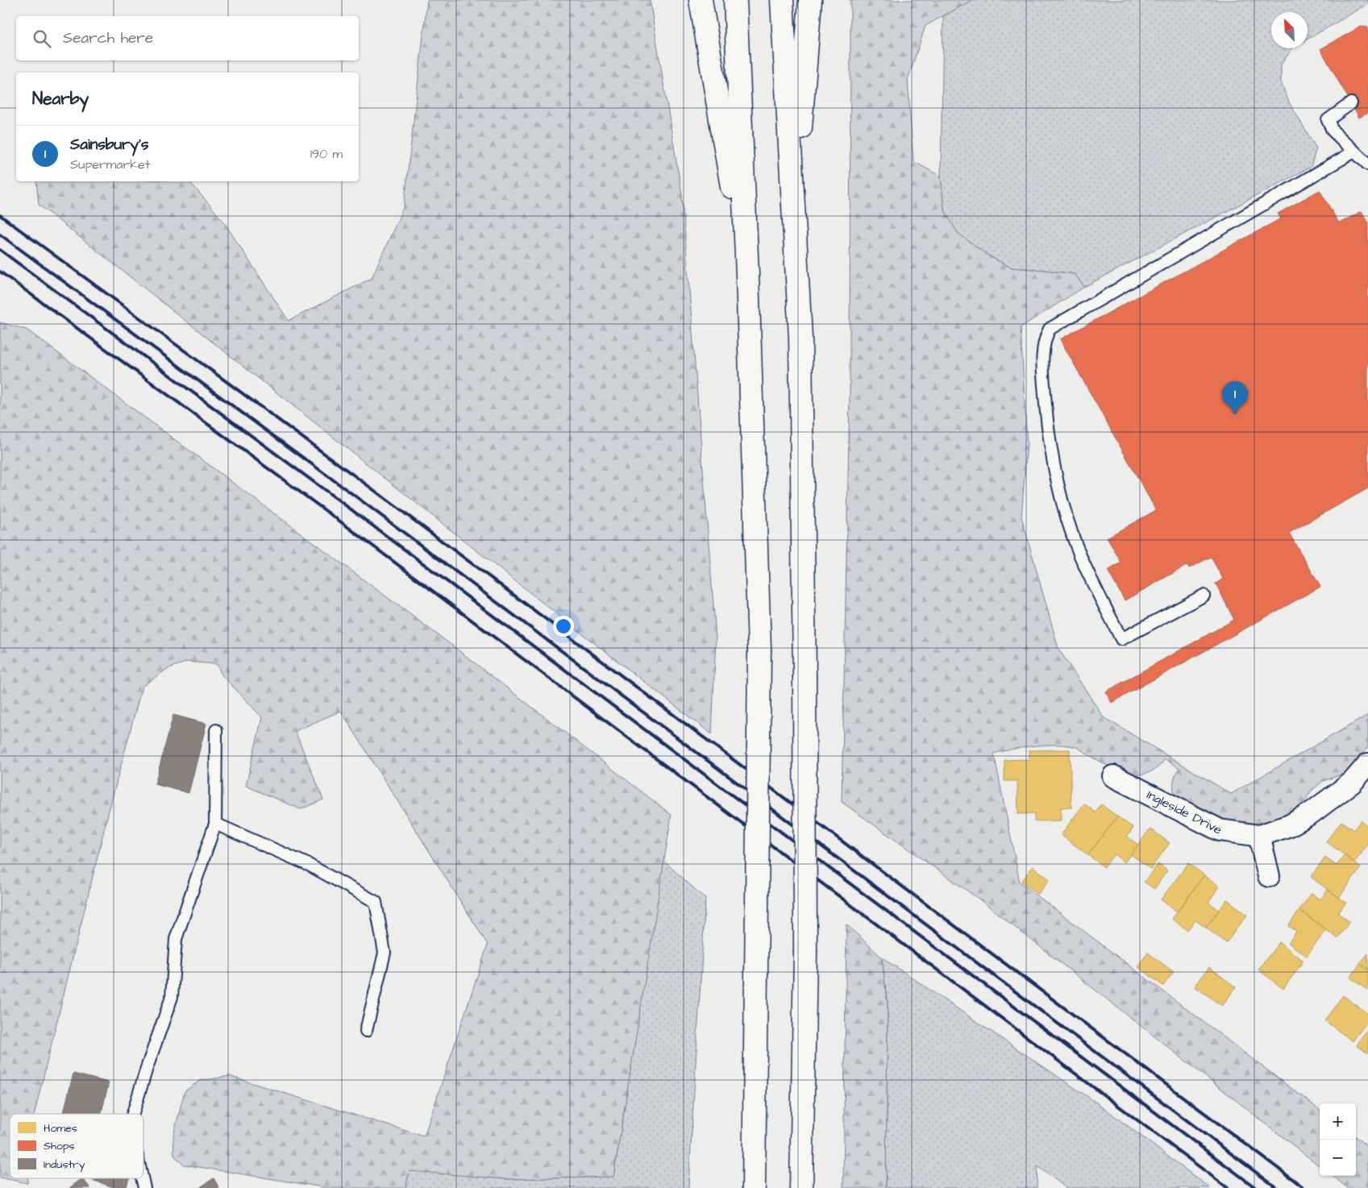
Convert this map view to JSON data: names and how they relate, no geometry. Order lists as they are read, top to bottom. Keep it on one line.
{"streets":{"street":["Ingleside Drive"]},"legend":["Homes","Shops","Industry"],"north":"top left","page":{"search":"Search here","heading":"Nearby","list":[{"mark":"1","name":"Sainsbury's","note":"Supermarket","value":"190 m"}],"pins":"1","map_buttons":["+","−"]}}
